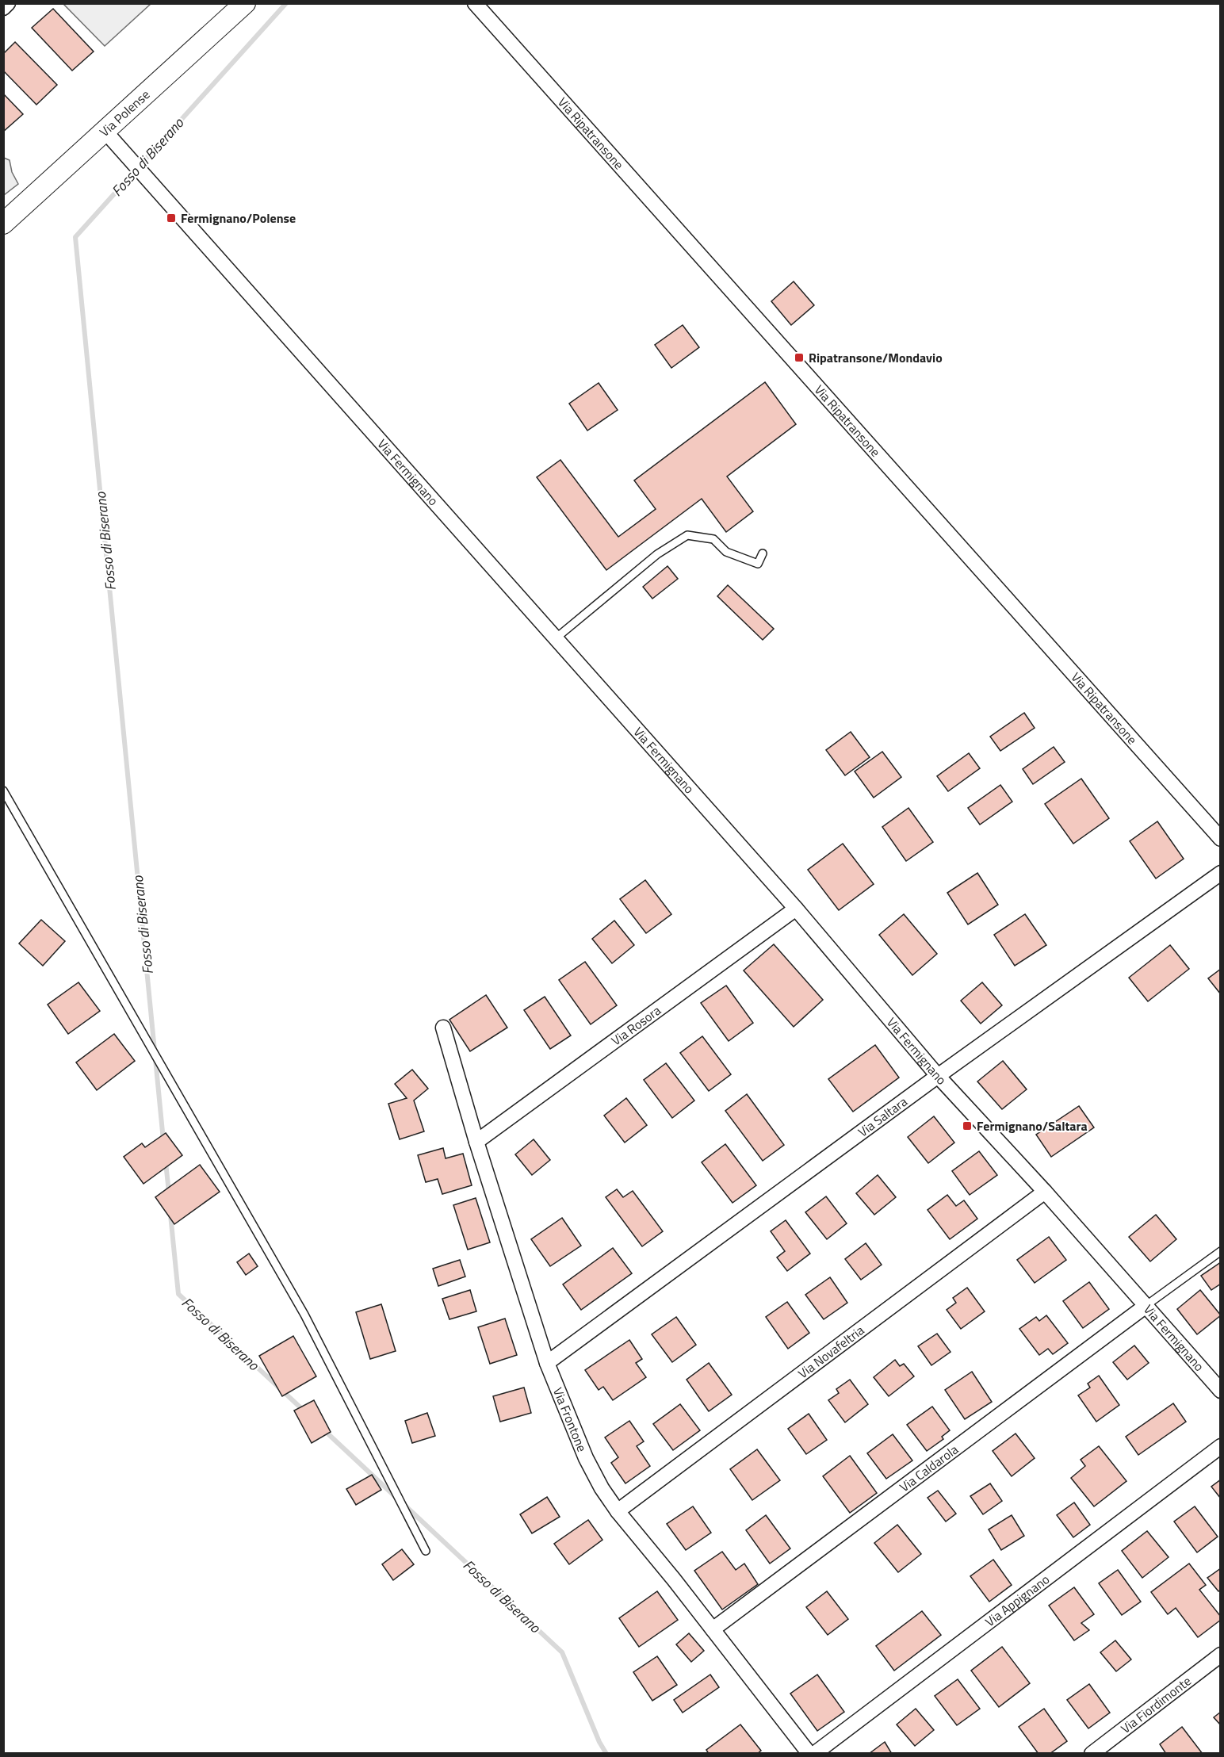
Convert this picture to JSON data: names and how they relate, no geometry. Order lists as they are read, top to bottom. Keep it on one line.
{"streets":{"main road":["Via Polense"],"street":["Via Ripatransone","Via Fermignano","Via Rosora","Via Saltara","Via Novafeltria","Via Frontone","Via Caldarola","Via Appignano","Via Fiordimonte"]},"crossings":[["Via Polense","Via Fermignano"],["Via Fermignano","Via Rosora"],["Via Fermignano","Via Saltara"],["Via Fermignano","Via Novafeltria"],["Via Fermignano","Via Caldarola"],["Via Rosora","Via Frontone"],["Via Saltara","Via Frontone"],["Via Novafeltria","Via Frontone"],["Via Frontone","Via Caldarola"]],"water":["Fosso di Biserano"],"places":{"transit":["Fermignano/Polense","Ripatransone/Mondavio","Fermignano/Saltara"]}}
